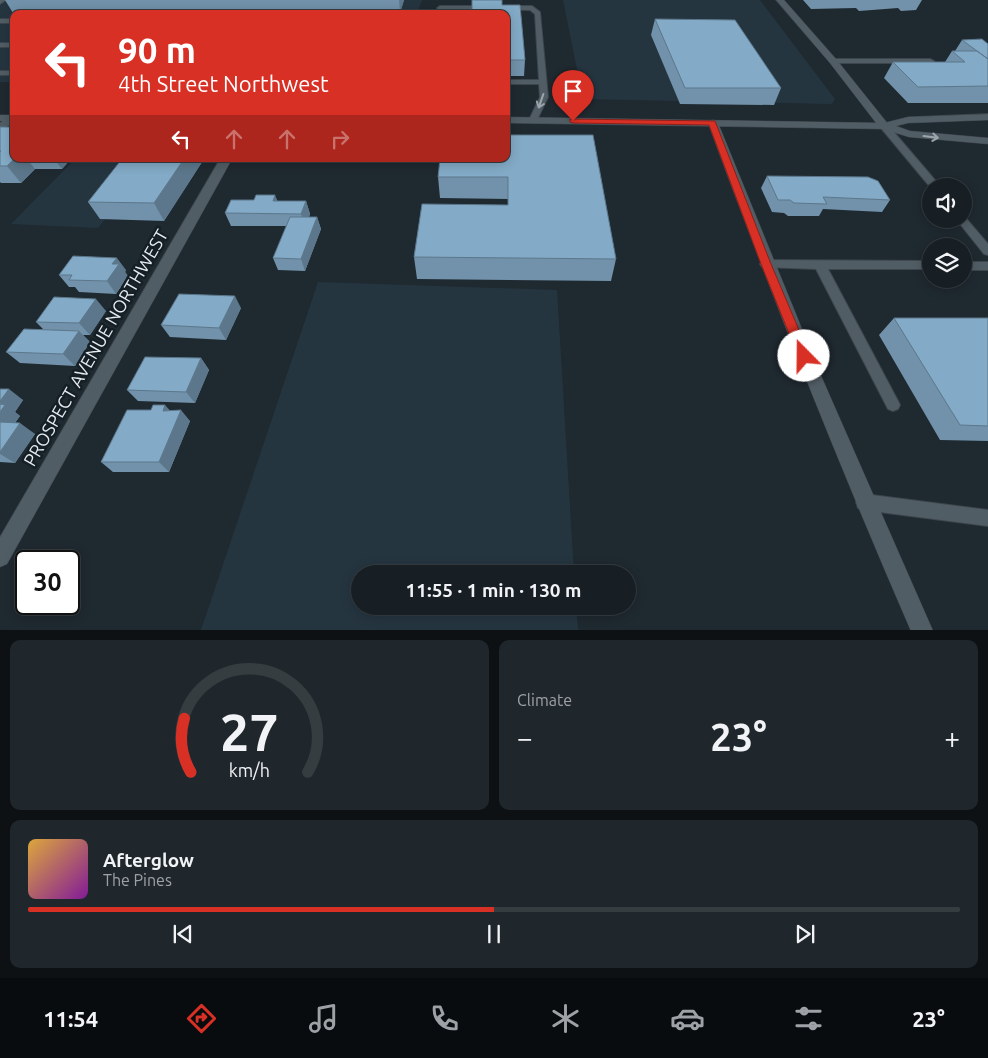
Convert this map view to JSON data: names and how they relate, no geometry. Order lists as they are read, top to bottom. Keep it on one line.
{"streets":{"street":["PROSPECT AVENUE NORTHWEST"]},"page":{"turn":["90 m","4th Street Northwest"],"limit":"30","trip":"11:55 · 1 min · 130 m","tile":"Climate","heat":["−","23°","+"],"song":["Afterglow","The Pines"],"tabs":["11:54","23°"],"gauge":["27","km/h"]}}
